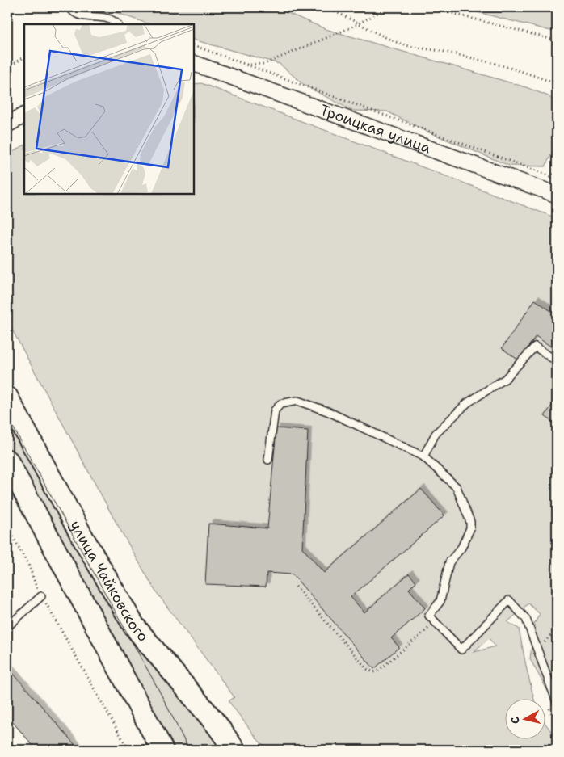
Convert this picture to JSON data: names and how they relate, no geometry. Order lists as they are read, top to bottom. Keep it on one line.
{"streets":{"main road":["улица Чайковского"],"street":["Троицкая улица"]},"north":"left"}
